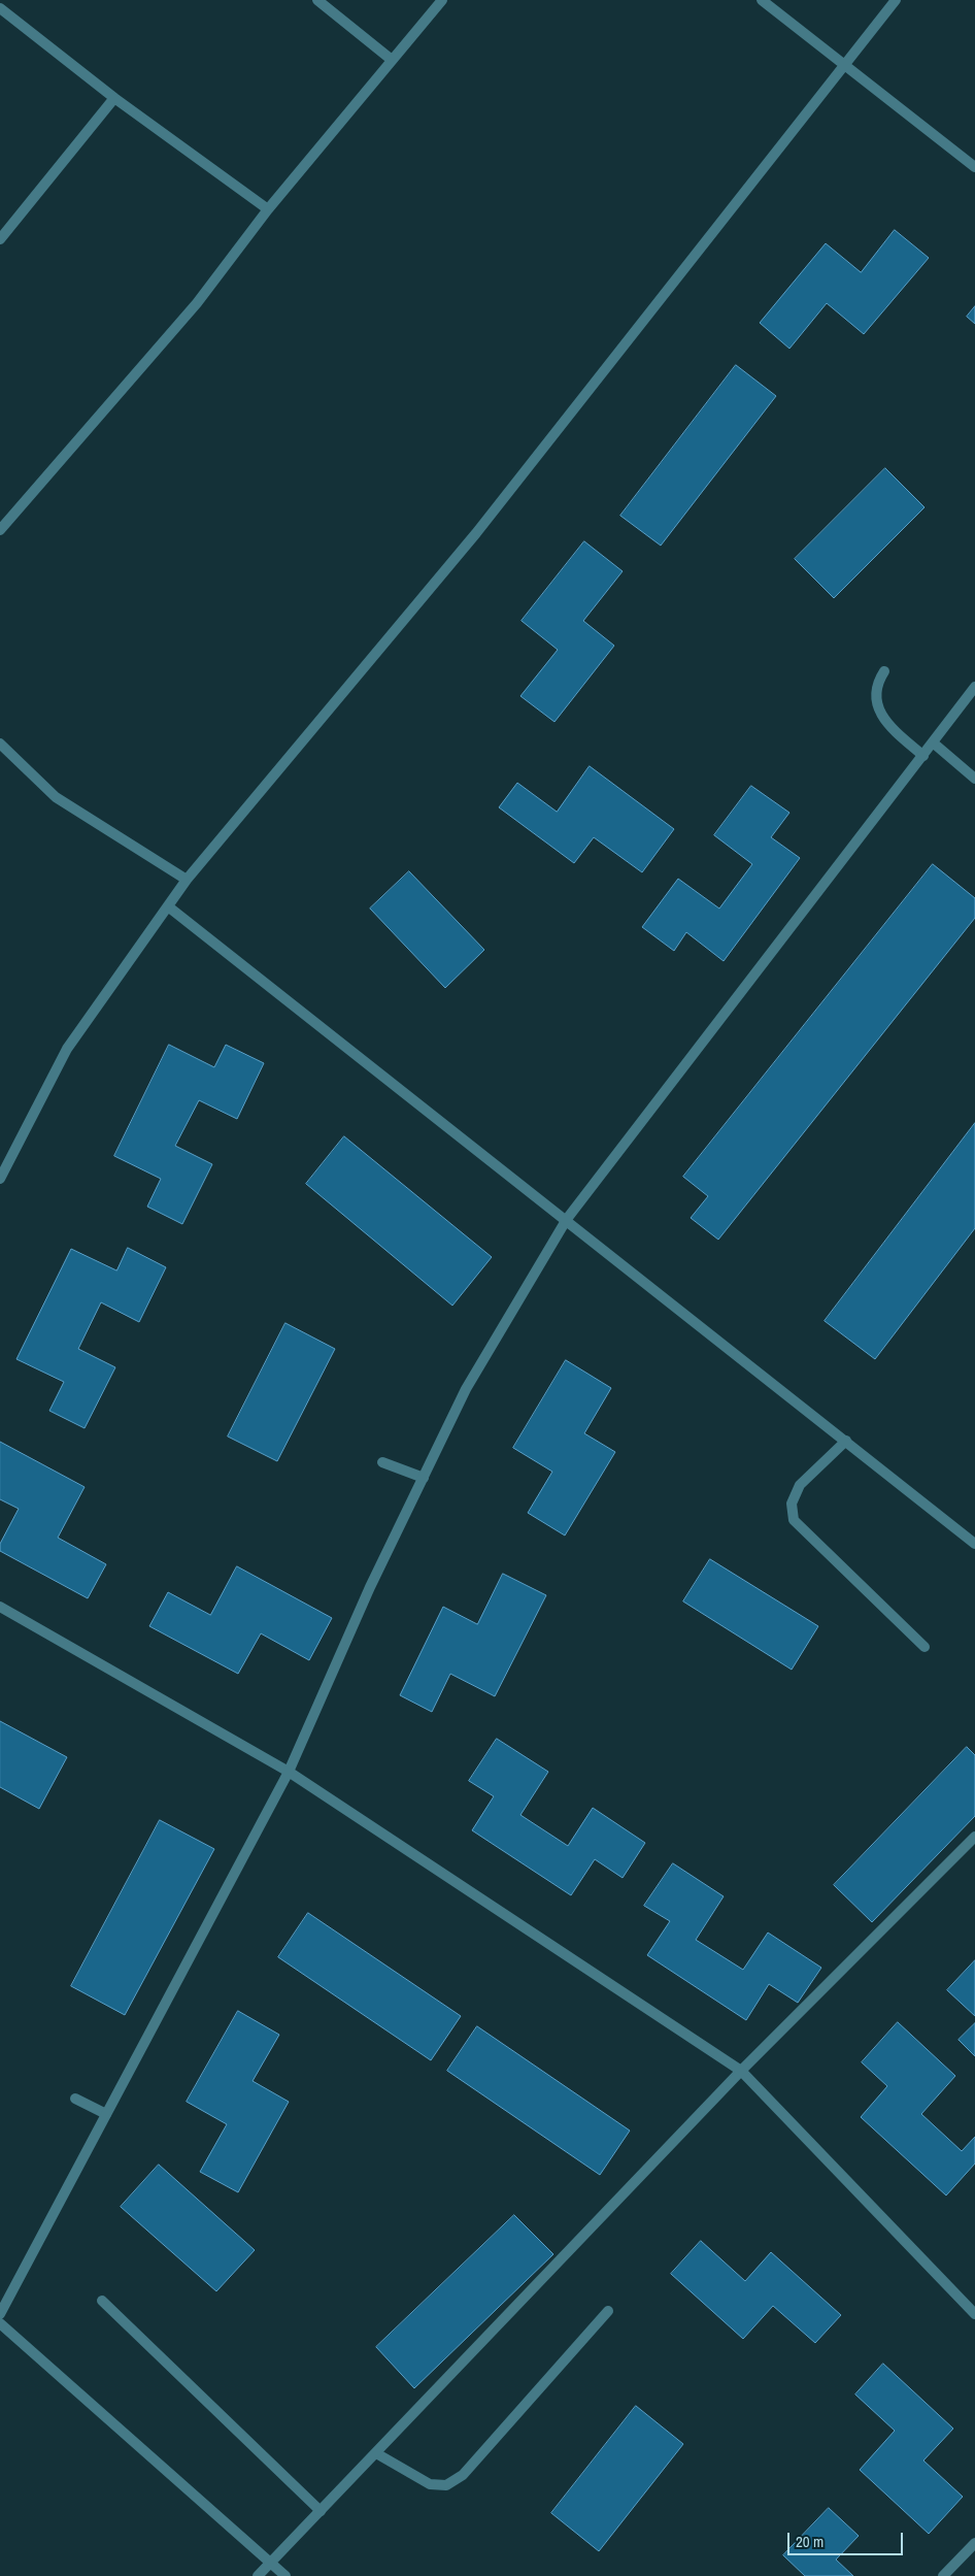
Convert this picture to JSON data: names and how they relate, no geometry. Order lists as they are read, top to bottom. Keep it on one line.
{"scale_bar":"20 m"}
